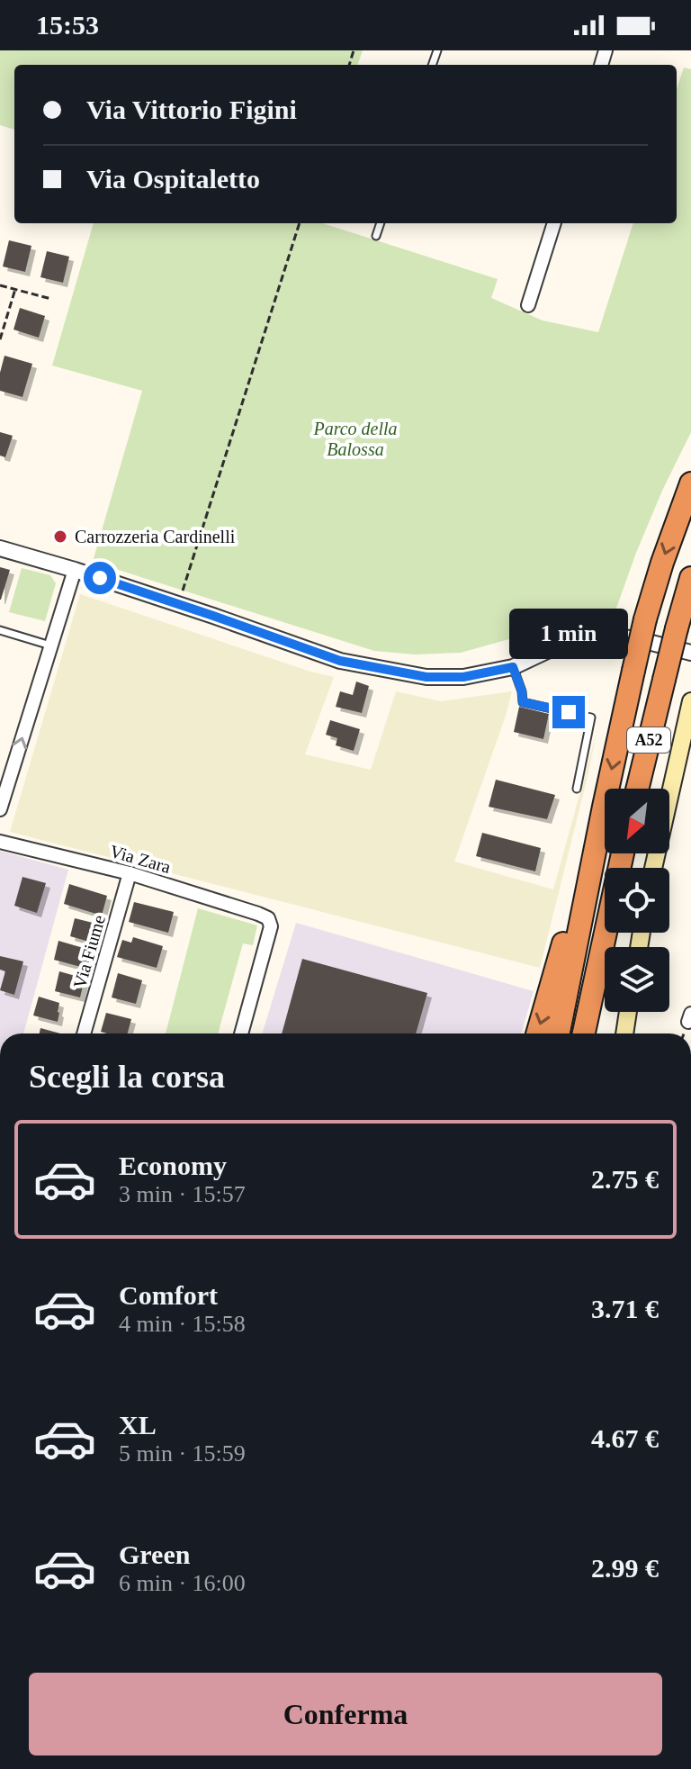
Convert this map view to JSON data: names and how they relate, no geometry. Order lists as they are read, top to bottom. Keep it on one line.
{"streets":{"highway":["A52"],"street":["Via Zara","Via Fiume"]},"crossings":[["Via Zara","Via Fiume"]],"parks":["Parco della Balossa"],"places":["Carrozzeria Cardinelli"],"north":"bottom left","page":{"status":"15:53","banner":["Via Vittorio Figini","Via Ospitaletto"],"bubble":"1 min","heading":"Scegli la corsa","list":[{"name":"Economy","note":"3 min · 15:57","value":"2.75 €"},{"name":"Comfort","note":"4 min · 15:58","value":"3.71 €"},{"name":"XL","note":"5 min · 15:59","value":"4.67 €"},{"name":"Green","note":"6 min · 16:00","value":"2.99 €"}],"buttons":"Conferma"}}
